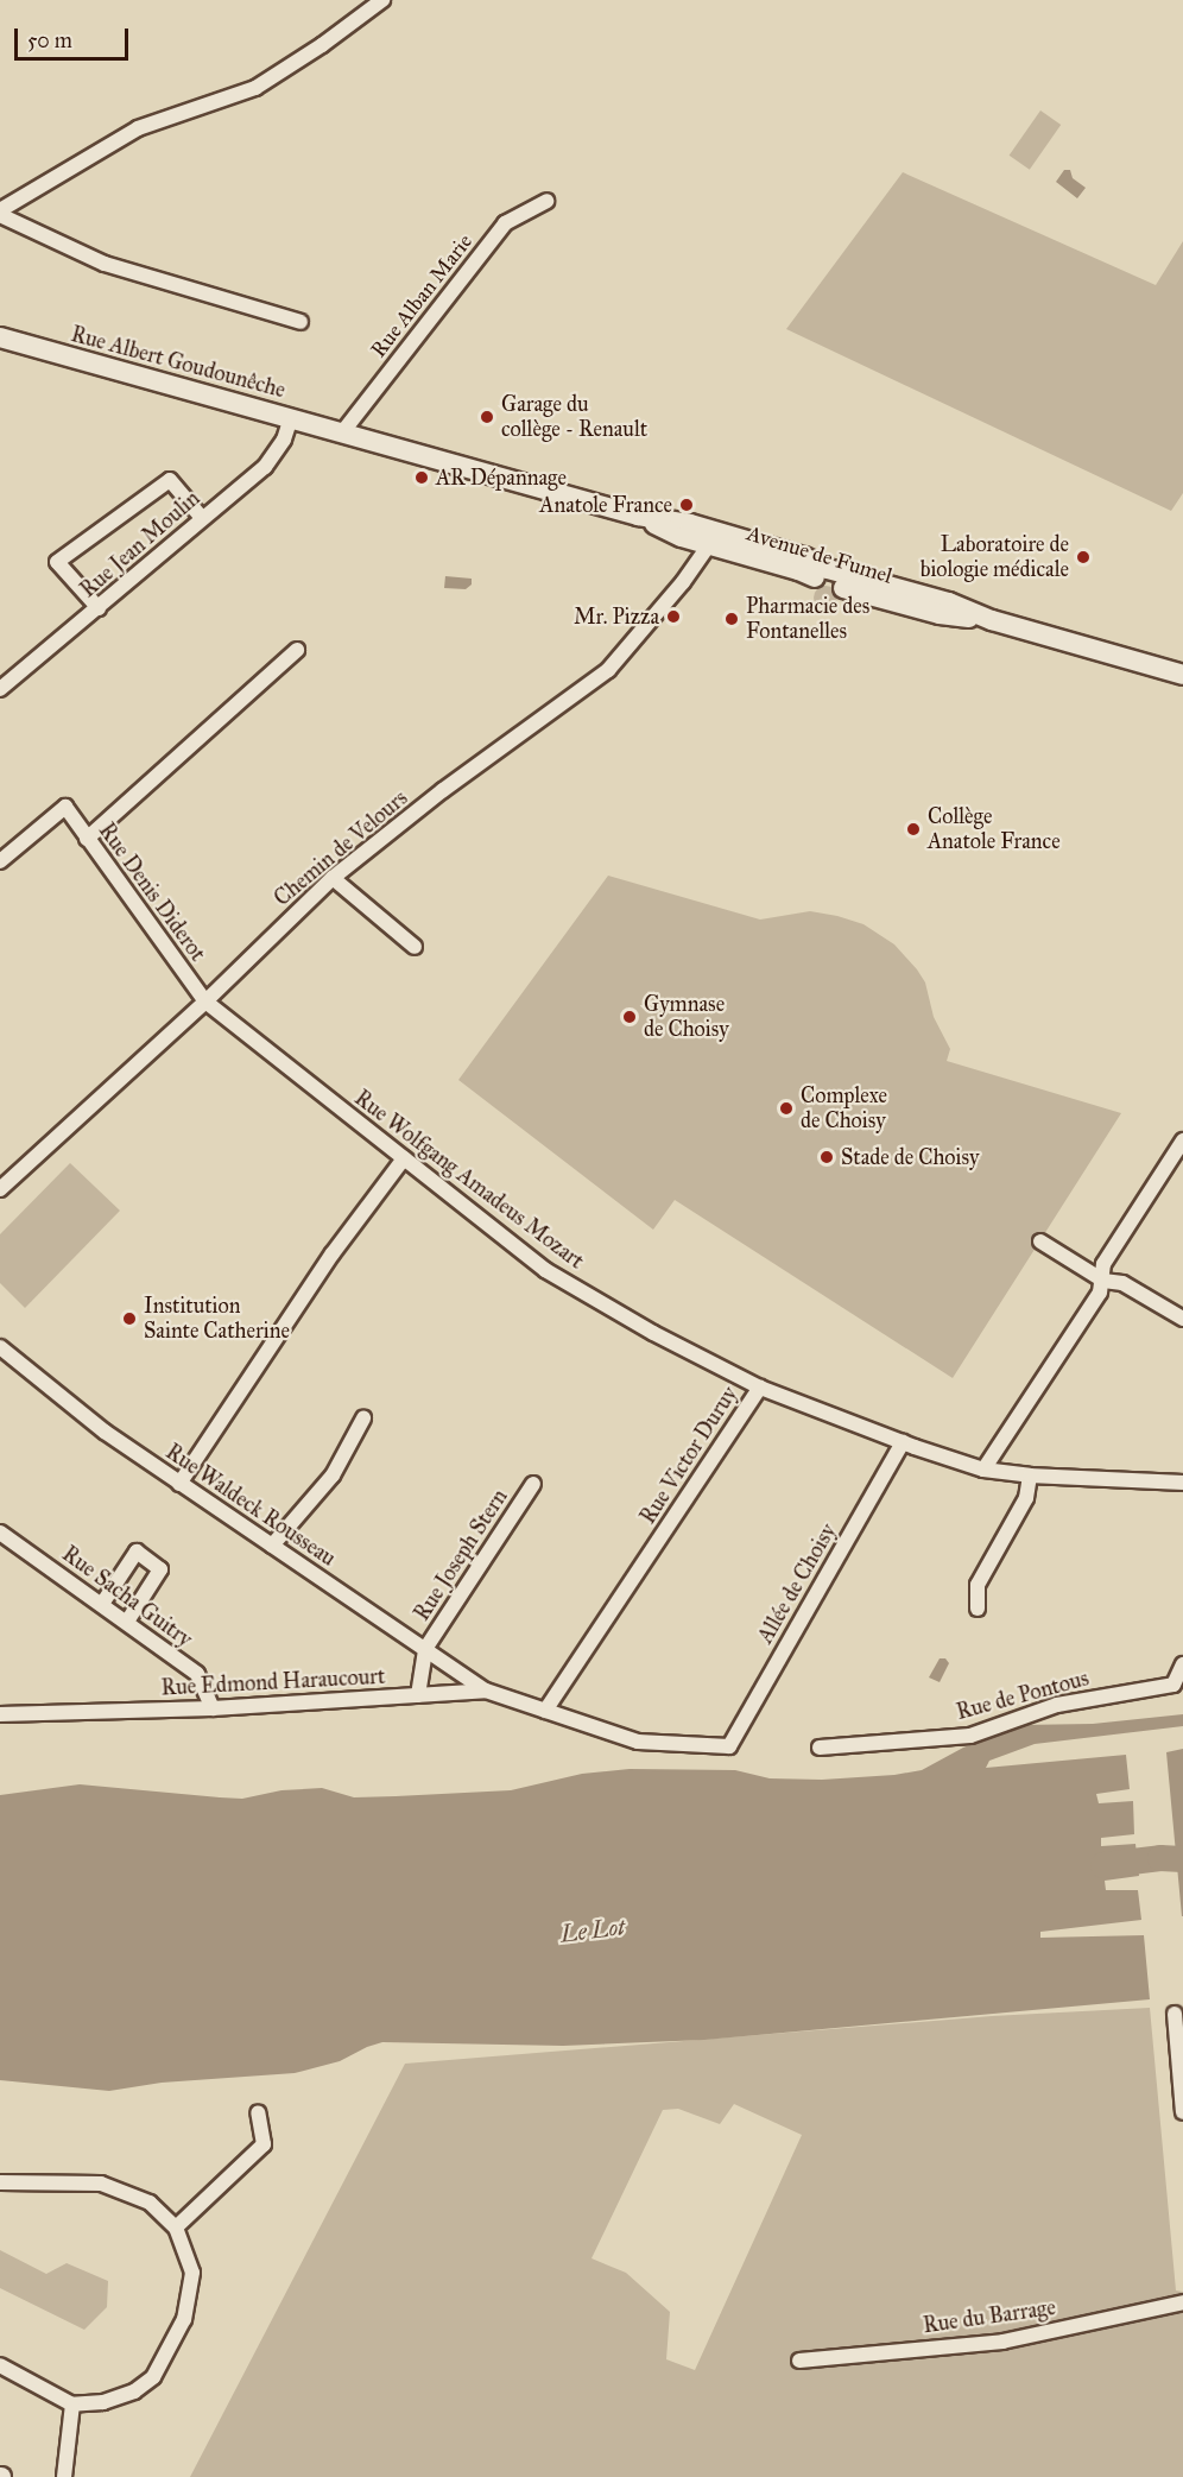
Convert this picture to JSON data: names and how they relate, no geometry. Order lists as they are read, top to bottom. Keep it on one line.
{"streets":{"main road":["Rue Albert Goudounêche","Avenue de Fumel"],"street":["Rue Alban Marie","Rue Jean Moulin","Chemin de Velours","Rue Denis Diderot","Rue Wolfgang Amadeus Mozart","Rue Victor Duruy","Rue Waldeck Rousseau","Rue Joseph Stern","Allée de Choisy","Rue Sacha Guitry","Rue Edmond Haraucourt","Rue de Pontous","Rue du Barrage"]},"crossings":[["Rue Alban Marie","Rue Albert Goudounêche"],["Rue Alban Marie","Avenue de Fumel"],["Rue Albert Goudounêche","Rue Jean Moulin"],["Rue Albert Goudounêche","Avenue de Fumel"],["Avenue de Fumel","Chemin de Velours"],["Chemin de Velours","Rue Denis Diderot"],["Chemin de Velours","Rue Wolfgang Amadeus Mozart"],["Rue Denis Diderot","Rue Wolfgang Amadeus Mozart"],["Rue Wolfgang Amadeus Mozart","Rue Victor Duruy"],["Rue Victor Duruy","Allée de Choisy"],["Rue Victor Duruy","Rue Edmond Haraucourt"],["Rue Waldeck Rousseau","Rue Joseph Stern"],["Rue Waldeck Rousseau","Rue Edmond Haraucourt"],["Allée de Choisy","Rue Edmond Haraucourt"],["Rue Sacha Guitry","Rue Edmond Haraucourt"]],"water":["Le Lot"],"places":["Garage du collège - Renault","AR Dépannage","Anatole France","Laboratoire de biologie médicale","Mr. Pizza","Pharmacie des Fontanelles","Collège Anatole France","Gymnase de Choisy","Complexe de Choisy","Stade de Choisy","Institution Sainte Catherine"],"scale_bar":"50 m"}
